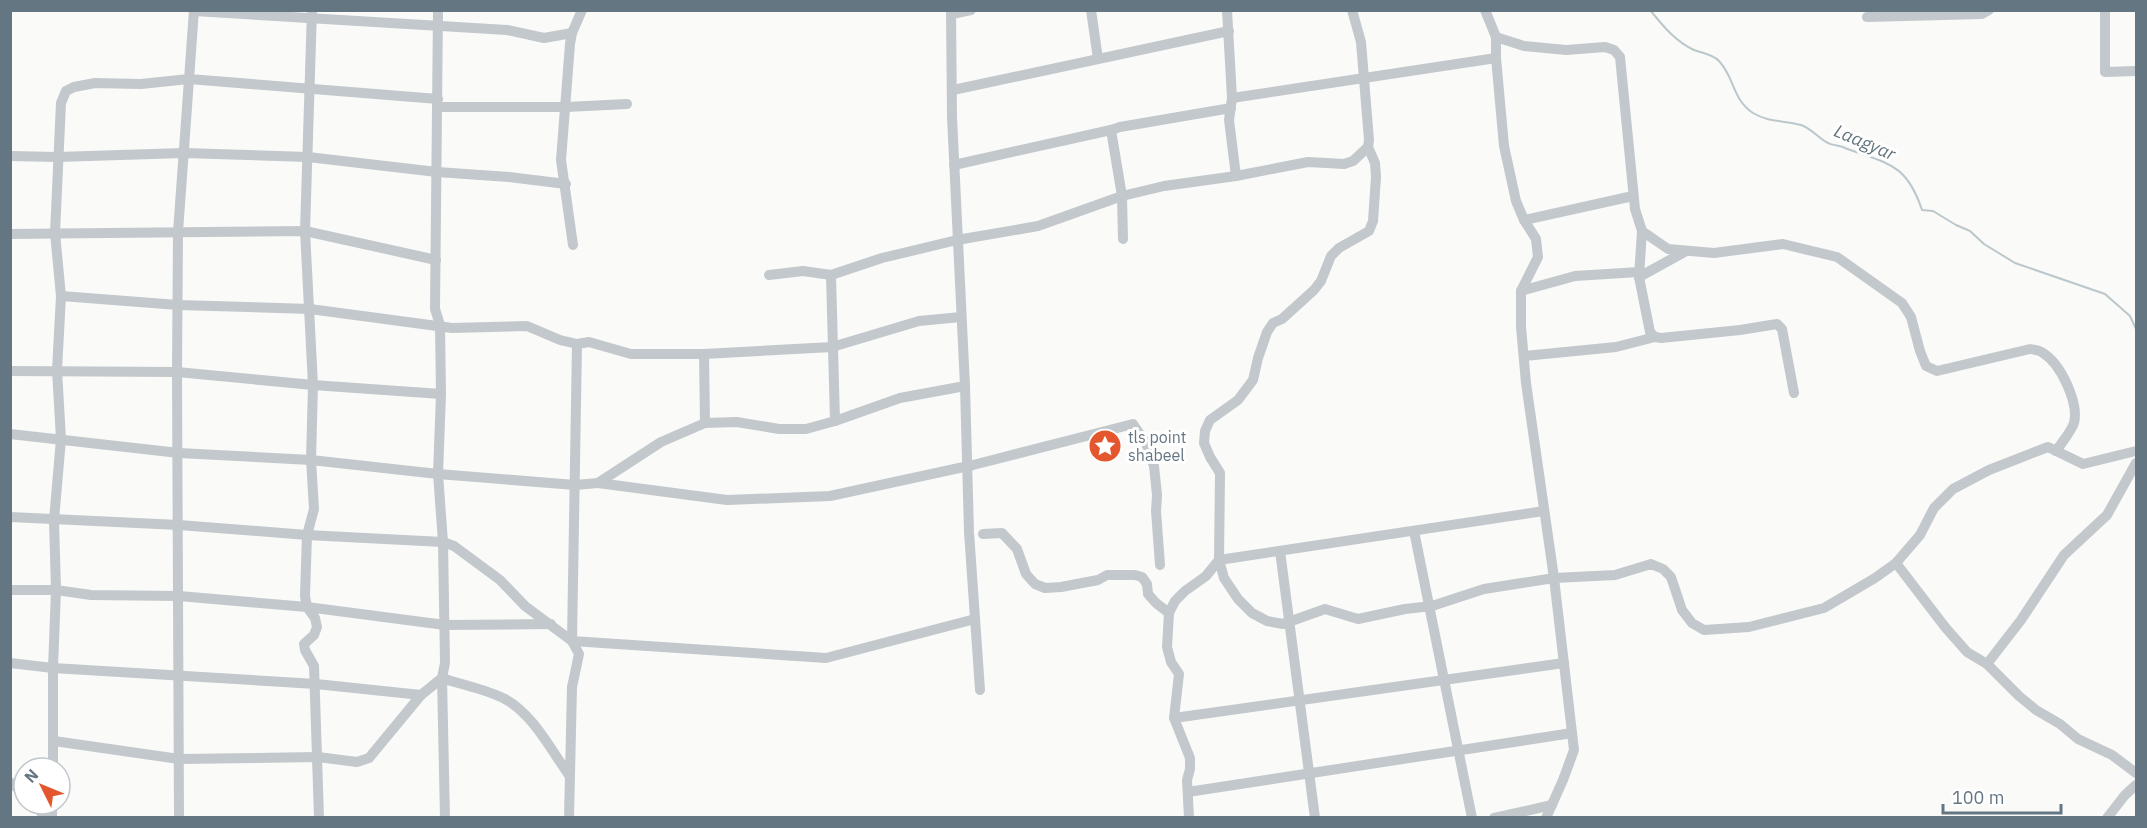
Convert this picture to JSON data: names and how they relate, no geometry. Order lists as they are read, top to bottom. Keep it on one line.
{"water":["Laagyar"],"places":{"place":["tls point shabeel"]},"scale_bar":"100 m","north":"top left"}
